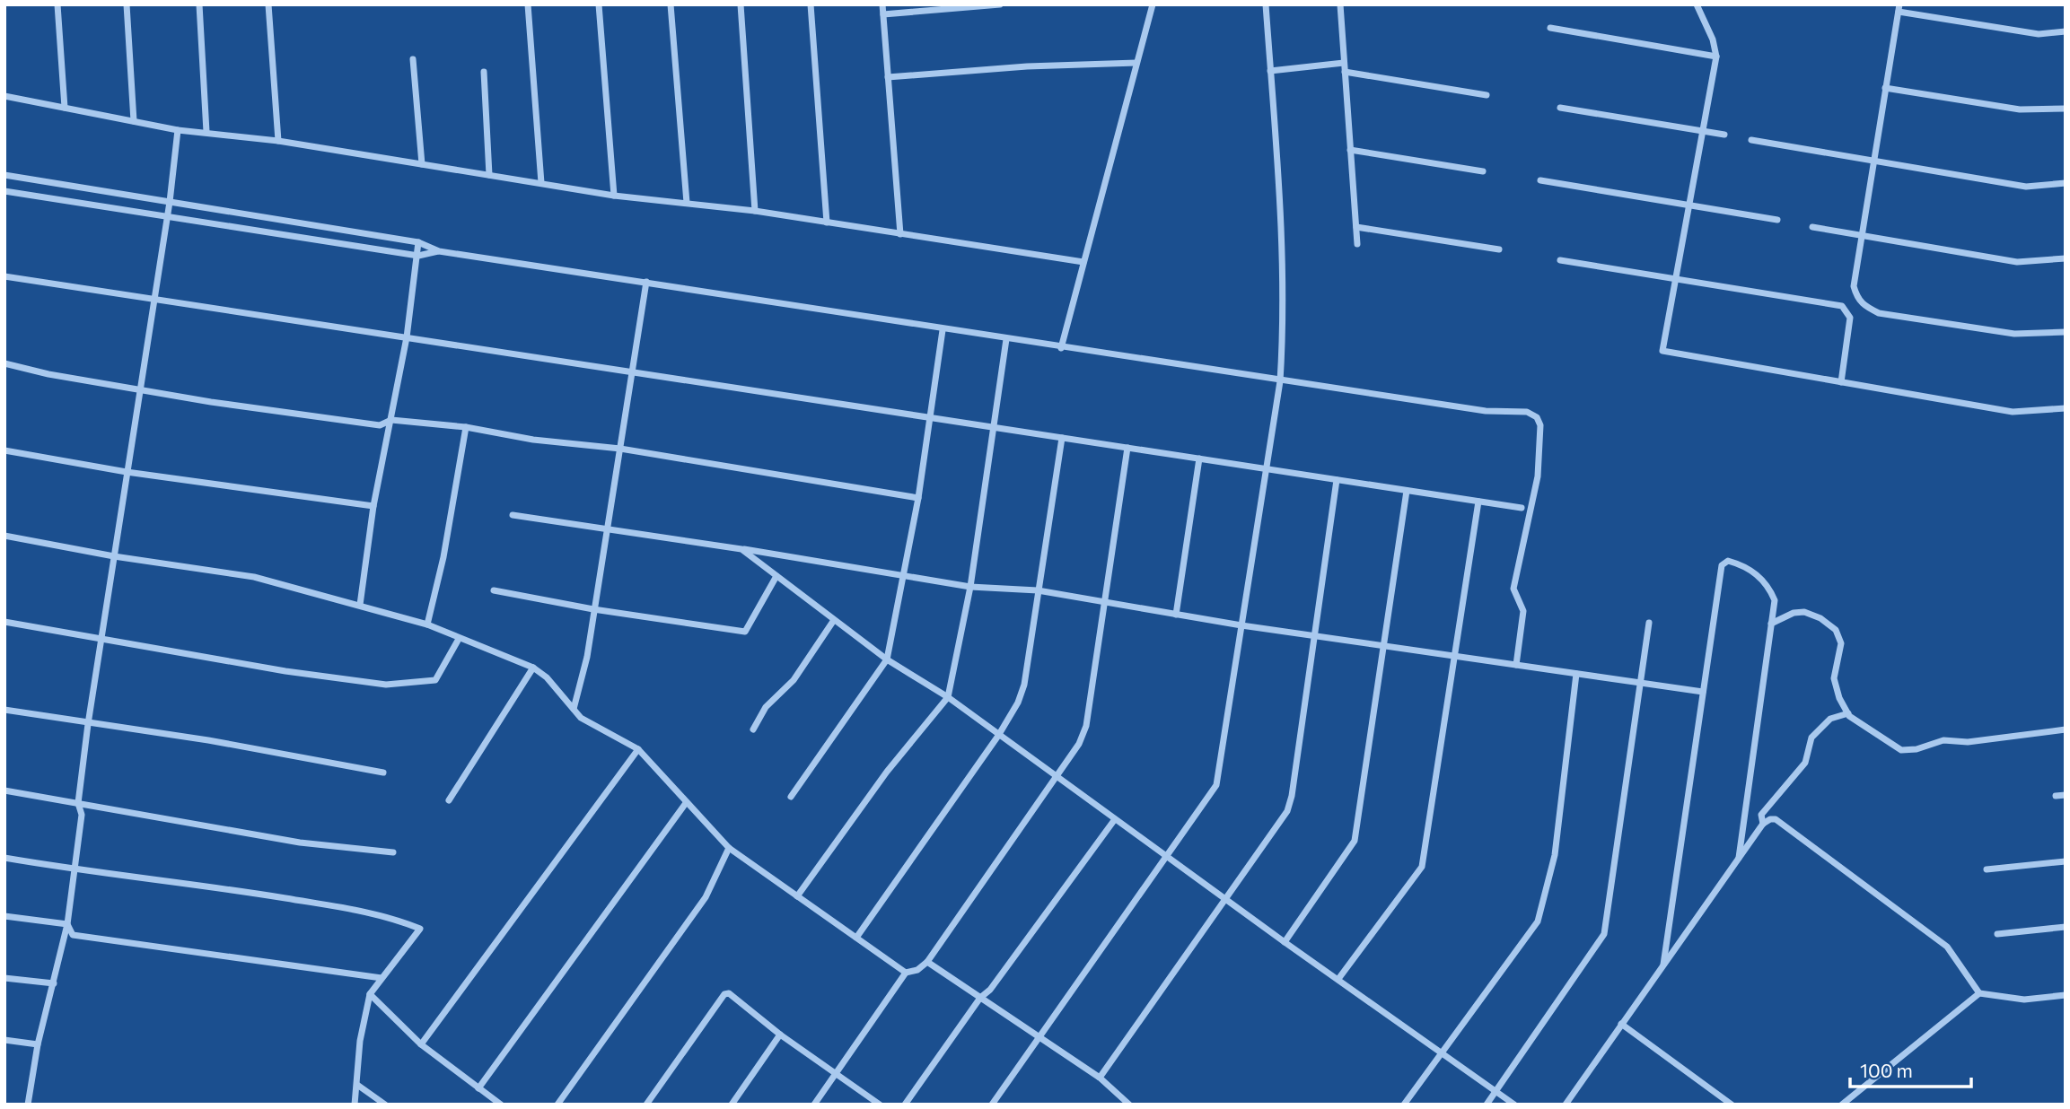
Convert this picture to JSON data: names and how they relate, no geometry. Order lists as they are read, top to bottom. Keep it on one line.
{"scale_bar":"100 m"}
